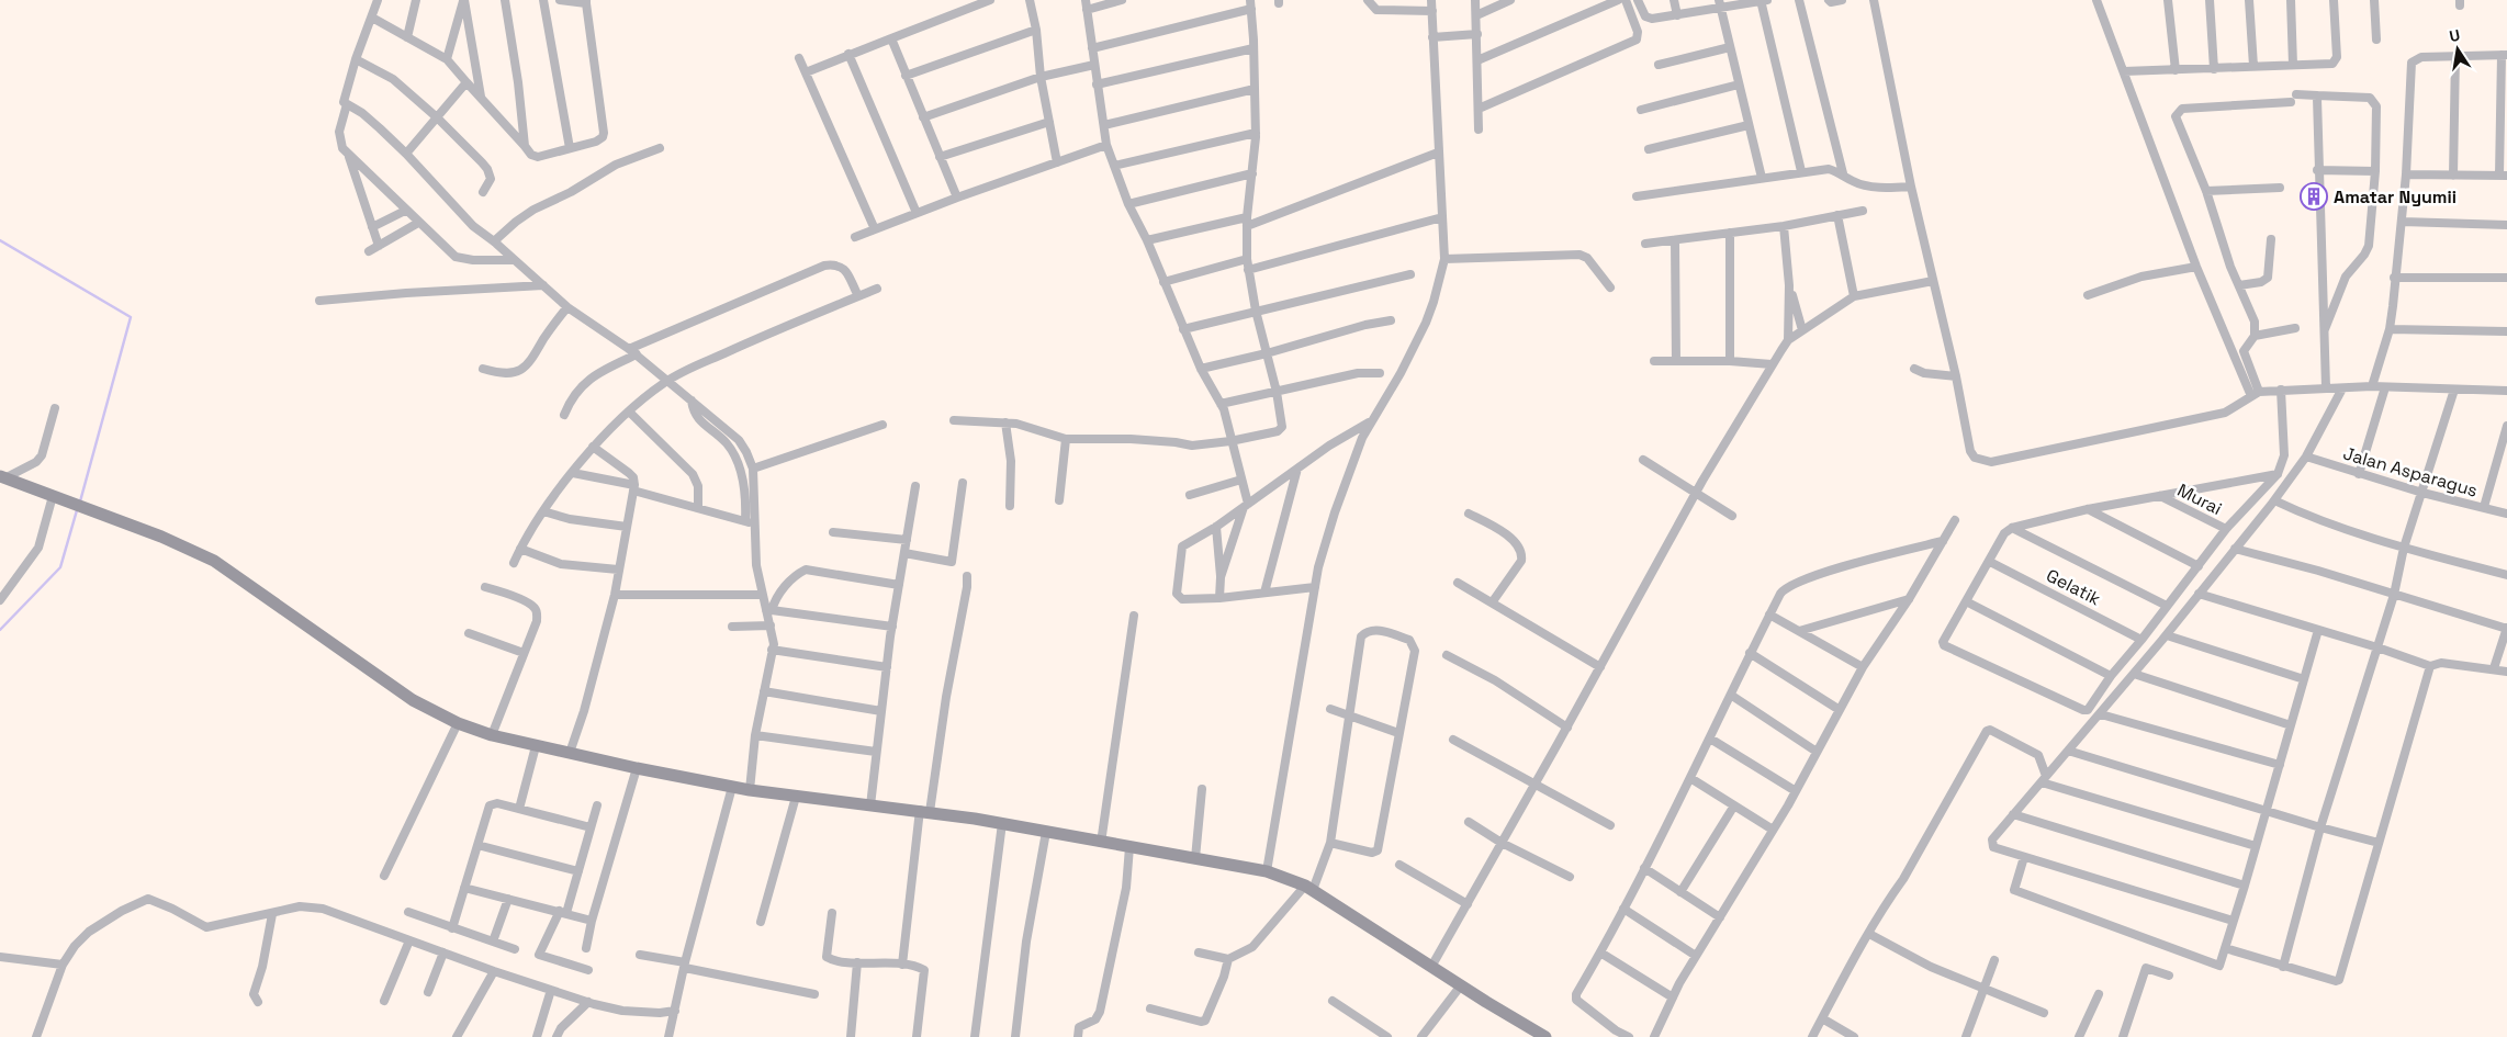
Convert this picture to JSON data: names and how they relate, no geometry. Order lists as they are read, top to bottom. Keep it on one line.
{"streets":{"street":["Jalan Asparagus","Murai","Gelatik"]},"places":{"building":["Amatar Nyumii"]},"north":"top"}
